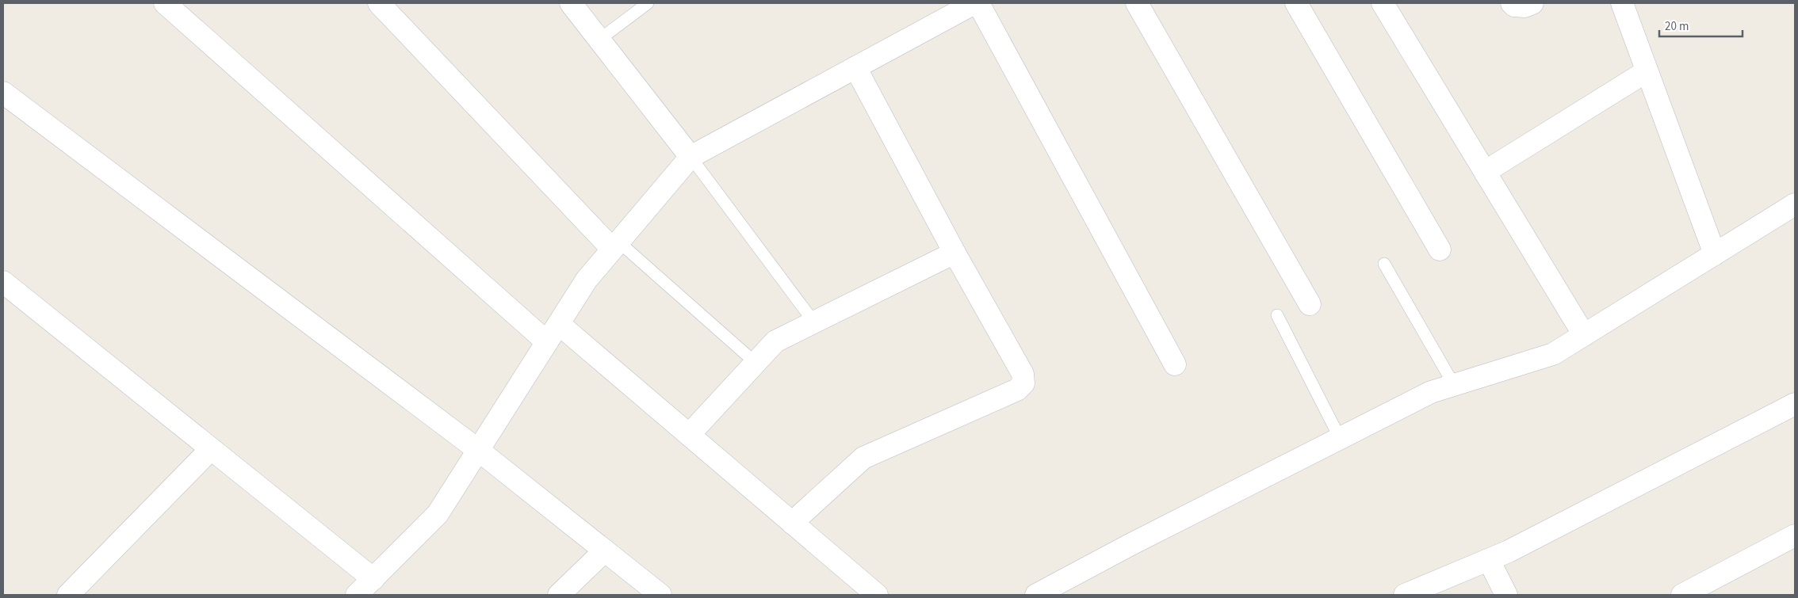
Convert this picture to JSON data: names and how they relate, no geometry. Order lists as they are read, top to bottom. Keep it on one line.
{"scale_bar":"20 m"}
